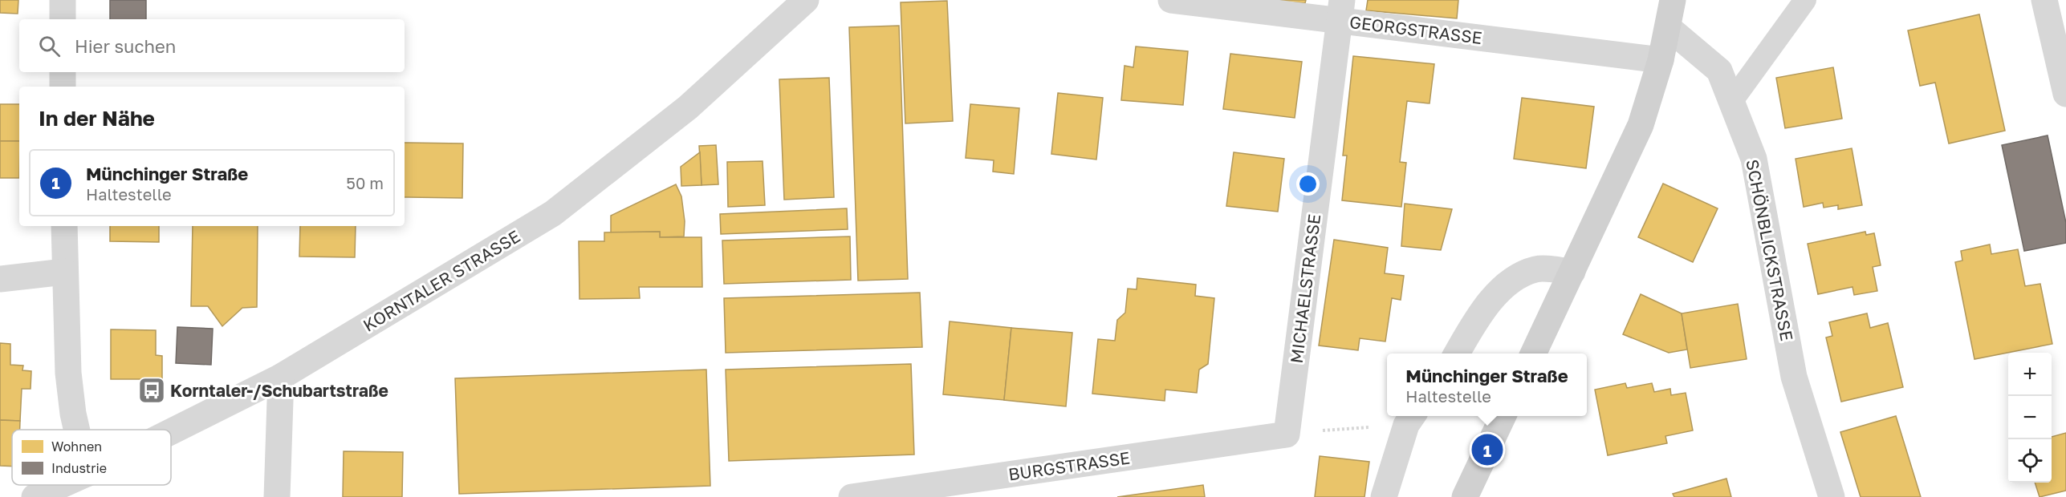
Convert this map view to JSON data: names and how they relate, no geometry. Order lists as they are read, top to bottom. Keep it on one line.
{"streets":{"street":["GEORGSTRASSE","SCHÖNBLICKSTRASSE","KORNTALER STRASSE","MICHAELSTRASSE","BURGSTRASSE"]},"crossings":[["GEORGSTRASSE","MICHAELSTRASSE"],["MICHAELSTRASSE","BURGSTRASSE"]],"places":{"bus stop":["Korntaler-/Schubartstraße"]},"legend":["Wohnen","Industrie"],"page":{"search":"Hier suchen","heading":"In der Nähe","list":[{"mark":"1","name":"Münchinger Straße","note":"Haltestelle","value":"50 m"}],"map_buttons":["+","−"],"popup":["Münchinger Straße","Haltestelle"],"pins":"1"}}
